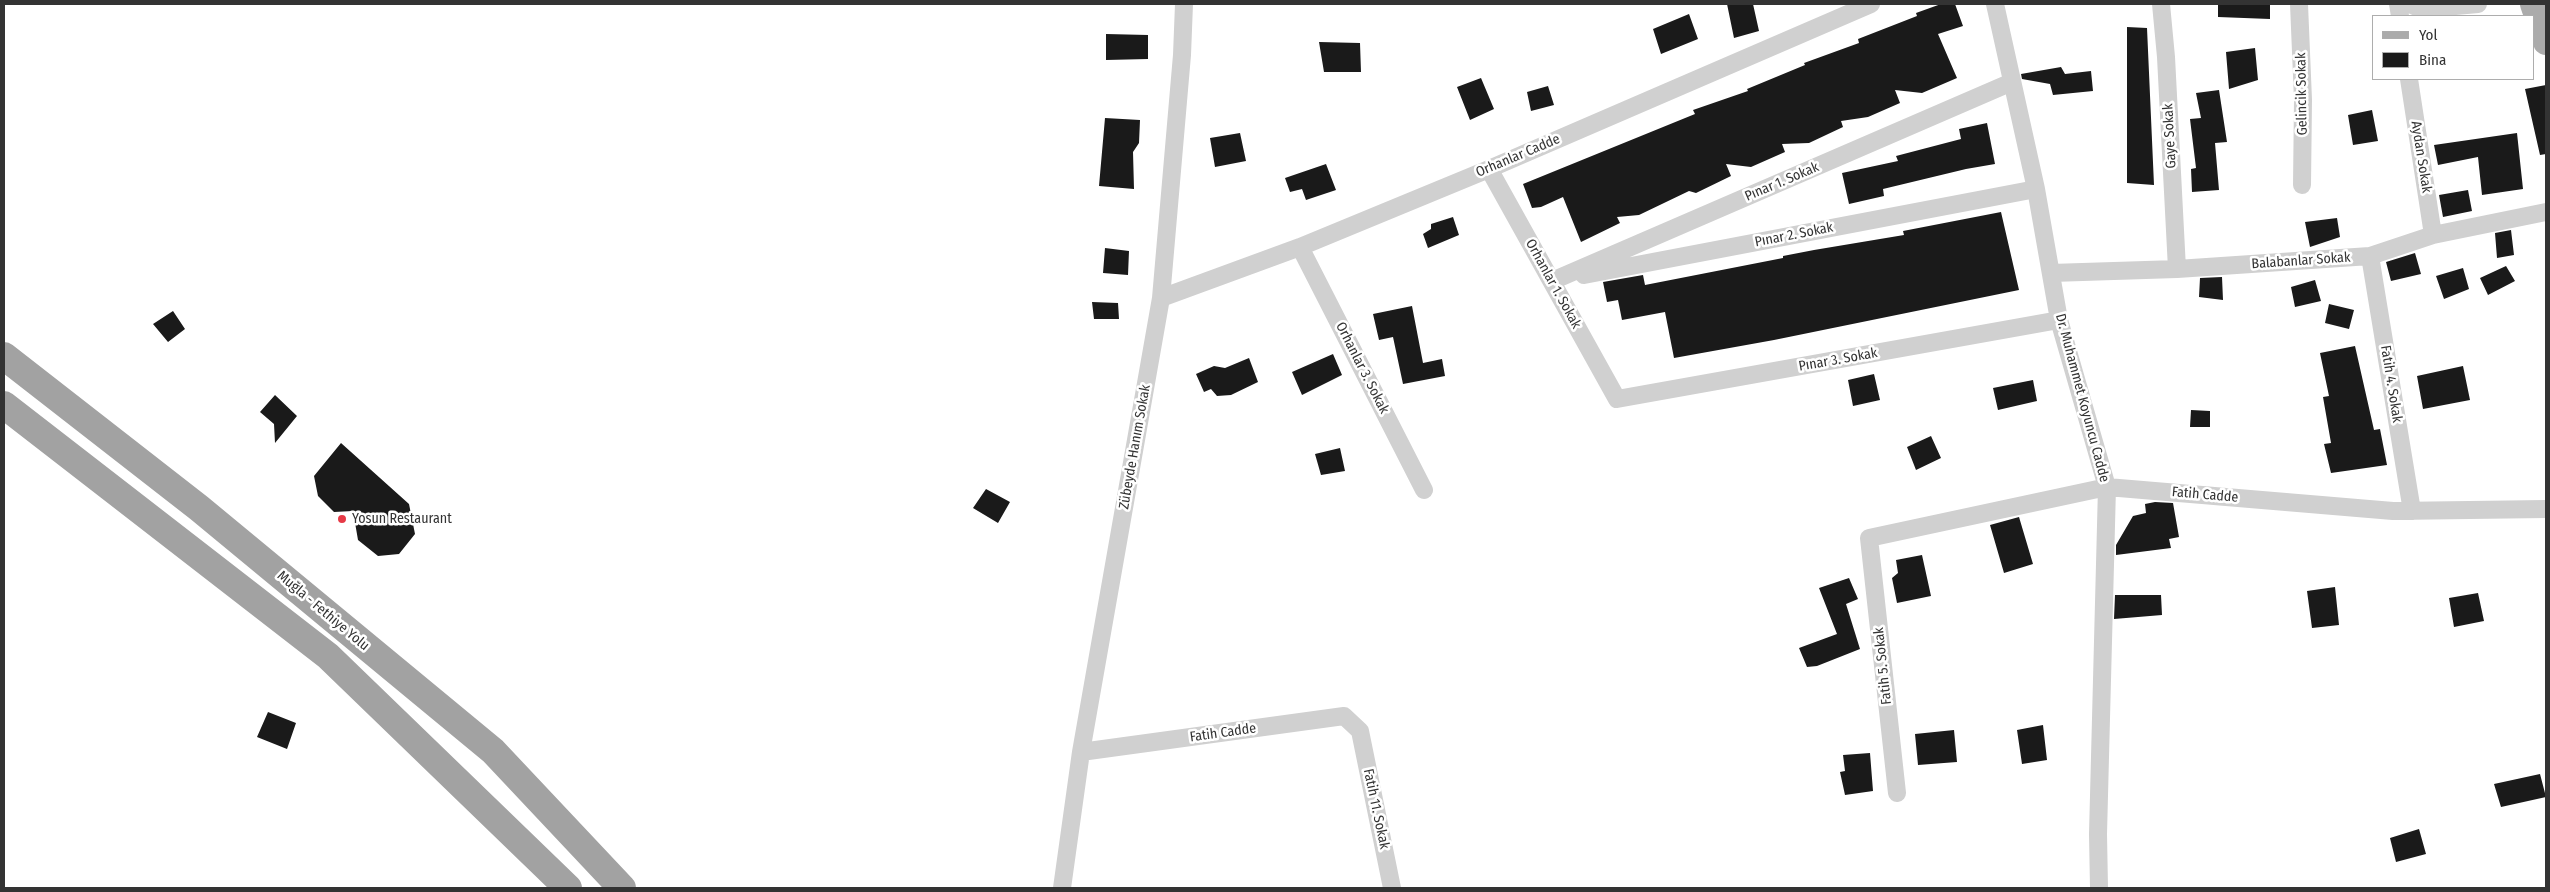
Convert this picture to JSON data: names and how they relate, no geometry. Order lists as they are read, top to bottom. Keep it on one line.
{"streets":{"highway":["Muğla - Fethiye Yolu"],"street":["Gelincik Sokak","Gaye Sokak","Orhanlar Cadde","Aydan Sokak","Pınar 1. Sokak","Pınar 2. Sokak","Balabanlar Sokak","Orhanlar 1. Sokak","Pınar 3. Sokak","Orhanlar 3. Sokak","Fatih 4. Sokak","Dr. Muhammet Koyuncu Cadde","Zübeyde Hanım Sokak","Fatih Cadde","Fatih 5. Sokak","Fatih 11. Sokak"]},"crossings":[["Gaye Sokak","Balabanlar Sokak"],["Orhanlar Cadde","Orhanlar 1. Sokak"],["Orhanlar Cadde","Orhanlar 3. Sokak"],["Orhanlar Cadde","Zübeyde Hanım Sokak"],["Aydan Sokak","Balabanlar Sokak"],["Pınar 1. Sokak","Pınar 2. Sokak"],["Pınar 1. Sokak","Orhanlar 1. Sokak"],["Pınar 1. Sokak","Dr. Muhammet Koyuncu Cadde"],["Pınar 2. Sokak","Orhanlar 1. Sokak"],["Pınar 2. Sokak","Dr. Muhammet Koyuncu Cadde"],["Balabanlar Sokak","Fatih 4. Sokak"],["Balabanlar Sokak","Dr. Muhammet Koyuncu Cadde"],["Orhanlar 1. Sokak","Pınar 3. Sokak"],["Pınar 3. Sokak","Dr. Muhammet Koyuncu Cadde"],["Fatih 4. Sokak","Fatih Cadde"],["Dr. Muhammet Koyuncu Cadde","Fatih Cadde"],["Zübeyde Hanım Sokak","Fatih Cadde"],["Fatih Cadde","Fatih 5. Sokak"],["Fatih Cadde","Fatih 11. Sokak"]],"places":["Yosun Restaurant"],"legend":["Yol","Bina"]}
